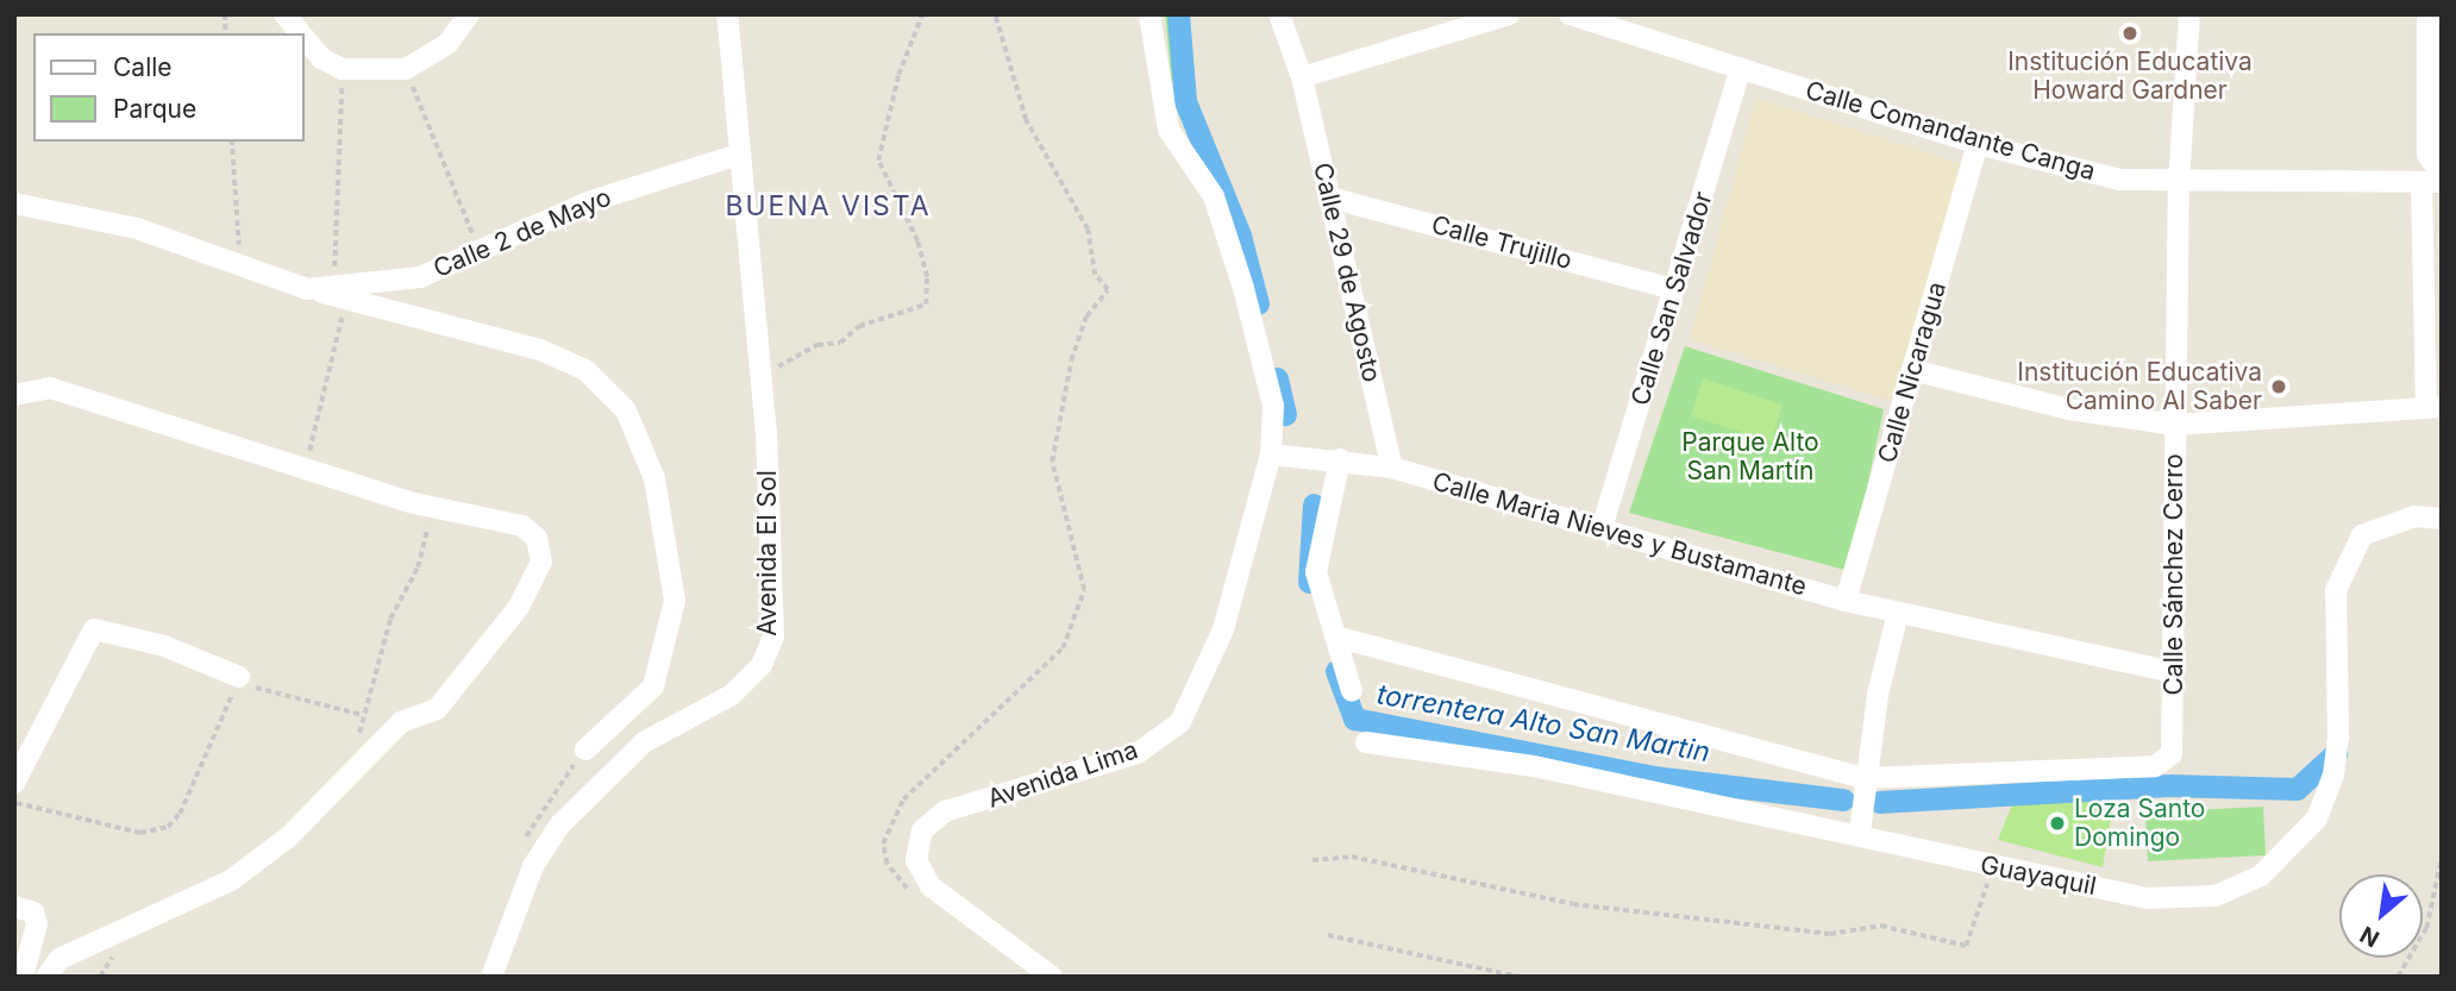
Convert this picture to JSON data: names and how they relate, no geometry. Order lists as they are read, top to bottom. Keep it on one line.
{"streets":{"street":["Calle Comandante Canga","Calle 2 de Mayo","Calle Trujillo","Calle 29 de Agosto","Calle San Salvador","Calle Nicaragua","Calle Maria Nieves y Bustamante","Avenida El Sol","Calle Sánchez Cerro","Avenida Lima","Guayaquil"]},"crossings":[["Calle Comandante Canga","Calle San Salvador"],["Calle Comandante Canga","Calle Nicaragua"],["Calle Comandante Canga","Calle Sánchez Cerro"],["Calle 2 de Mayo","Avenida El Sol"],["Calle Trujillo","Calle 29 de Agosto"],["Calle Trujillo","Calle San Salvador"],["Calle 29 de Agosto","Calle Maria Nieves y Bustamante"],["Calle San Salvador","Calle Maria Nieves y Bustamante"],["Calle Nicaragua","Calle Maria Nieves y Bustamante"],["Calle Maria Nieves y Bustamante","Calle Sánchez Cerro"],["Calle Maria Nieves y Bustamante","Avenida Lima"]],"districts":["BUENA VISTA"],"water":["torrentera Alto San Martin"],"parks":["Parque Alto San Martín"],"places":["Institución Educativa Howard Gardner","Institución Educativa Camino Al Saber","Loza Santo Domingo"],"legend":["Calle","Parque"],"north":"bottom left"}
